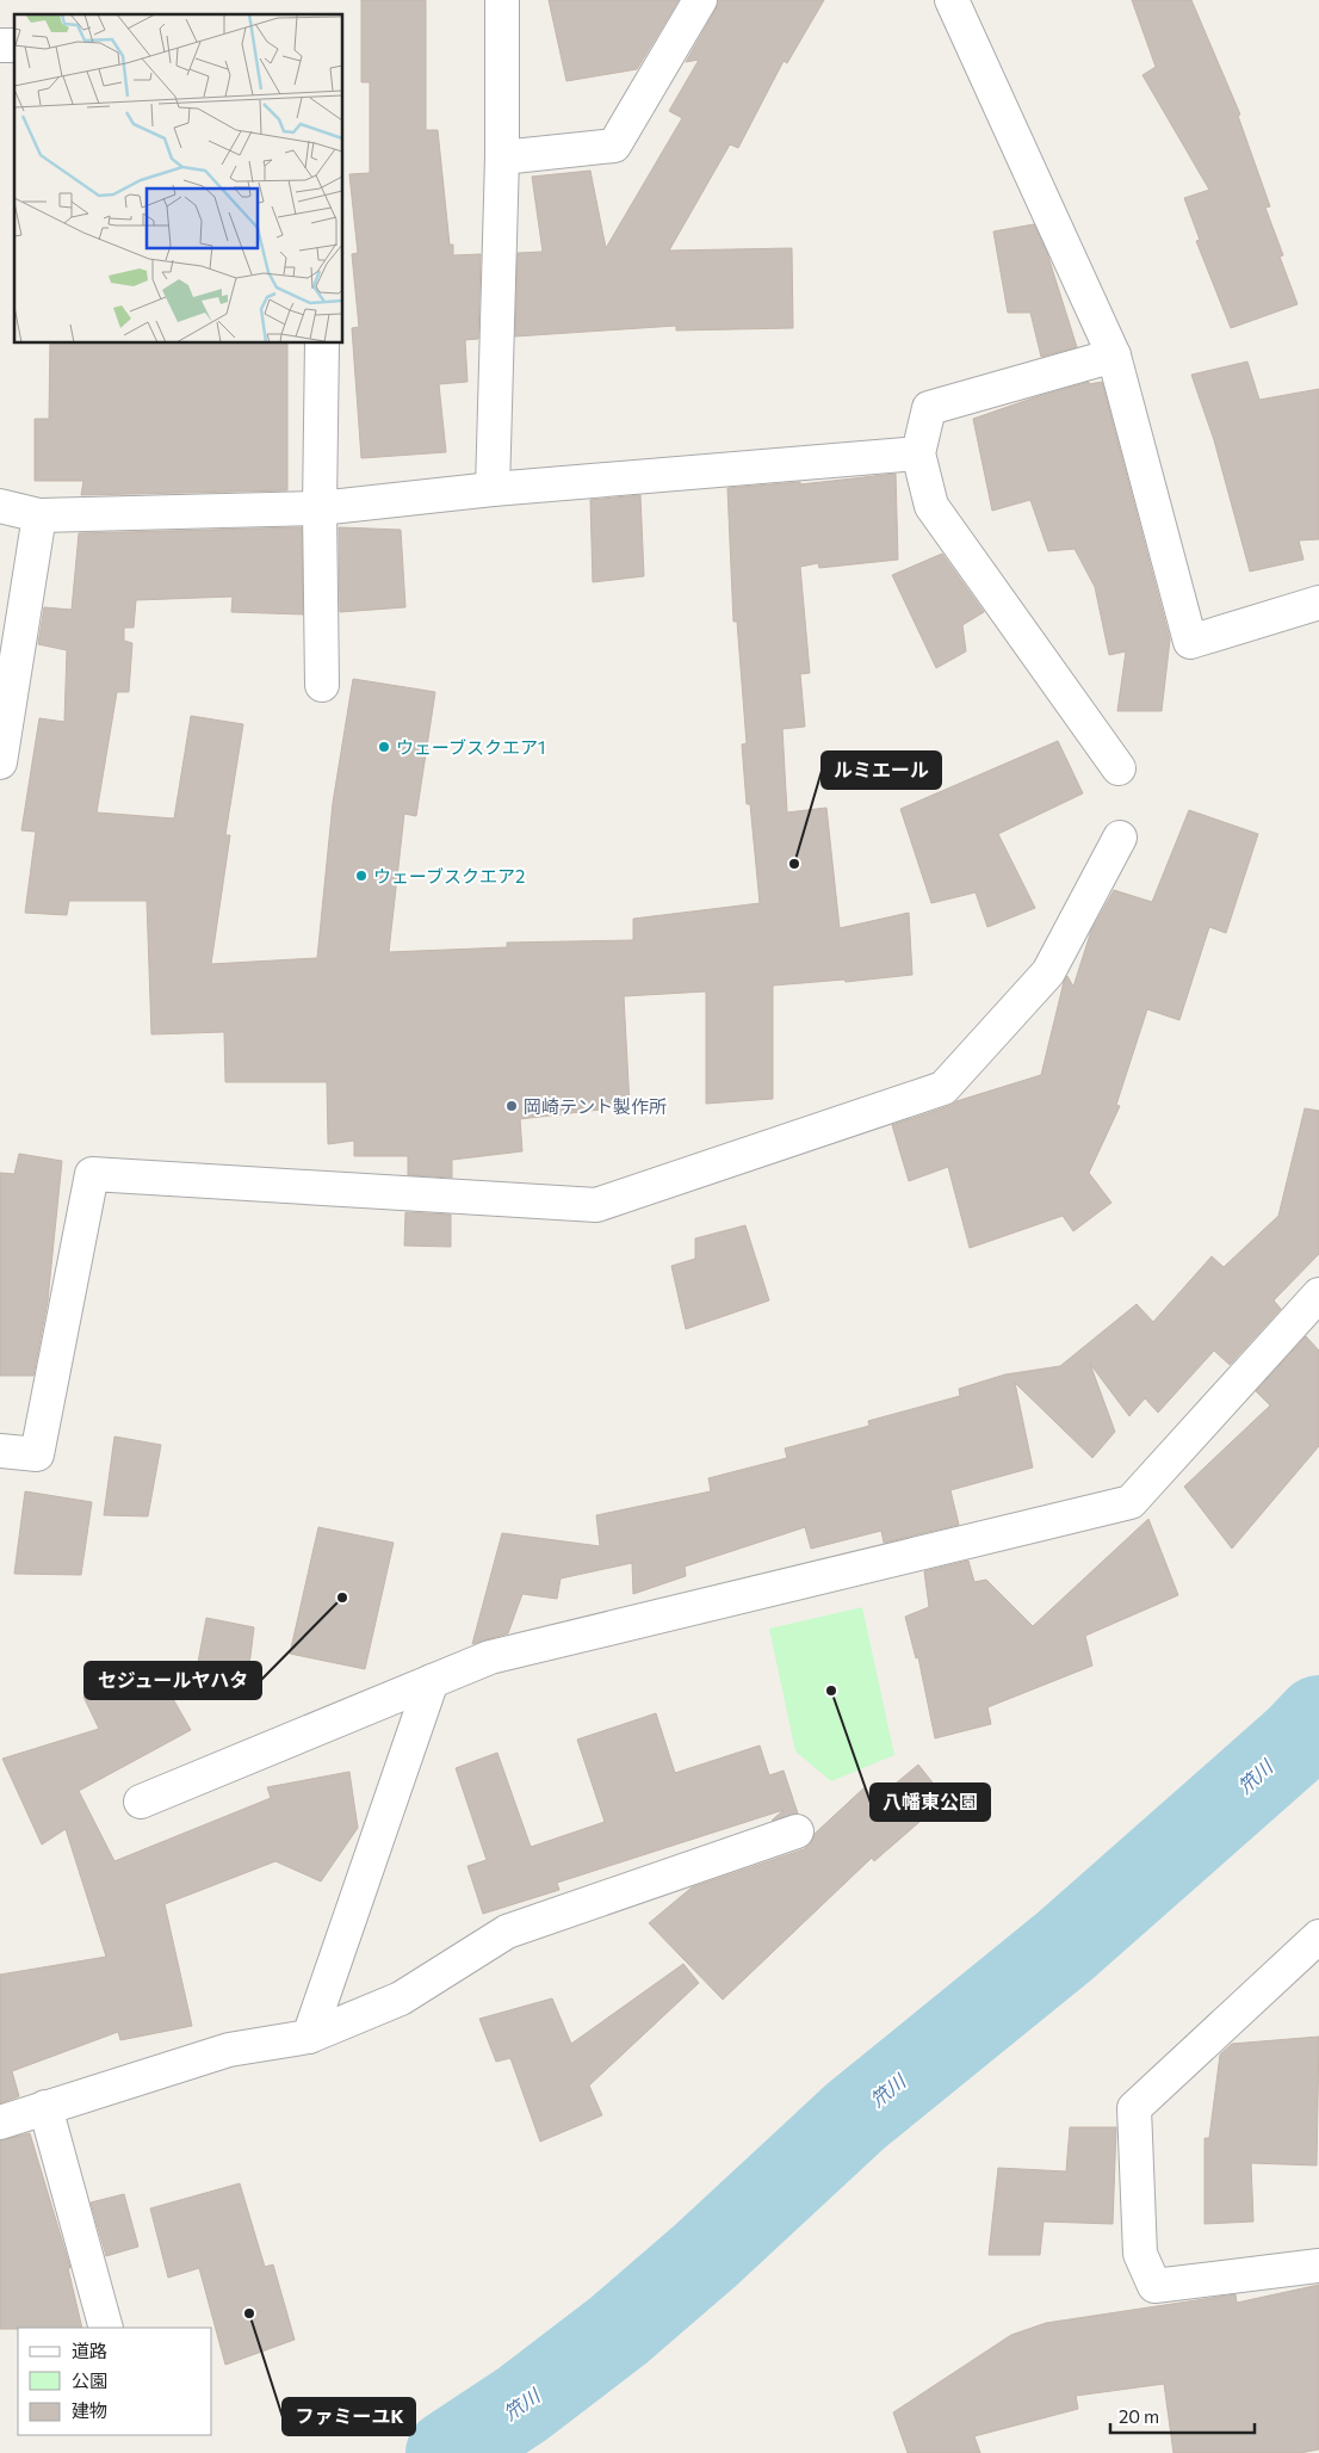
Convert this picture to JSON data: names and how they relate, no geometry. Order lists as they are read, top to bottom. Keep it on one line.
{"water":["笊川"],"places":["ウェーブスクエア1","ルミエール","ウェーブスクエア2","岡崎テント製作所","セジュールヤハタ","八幡東公園","ファミーユK"],"legend":["道路","公園","建物"],"scale_bar":"20 m"}
